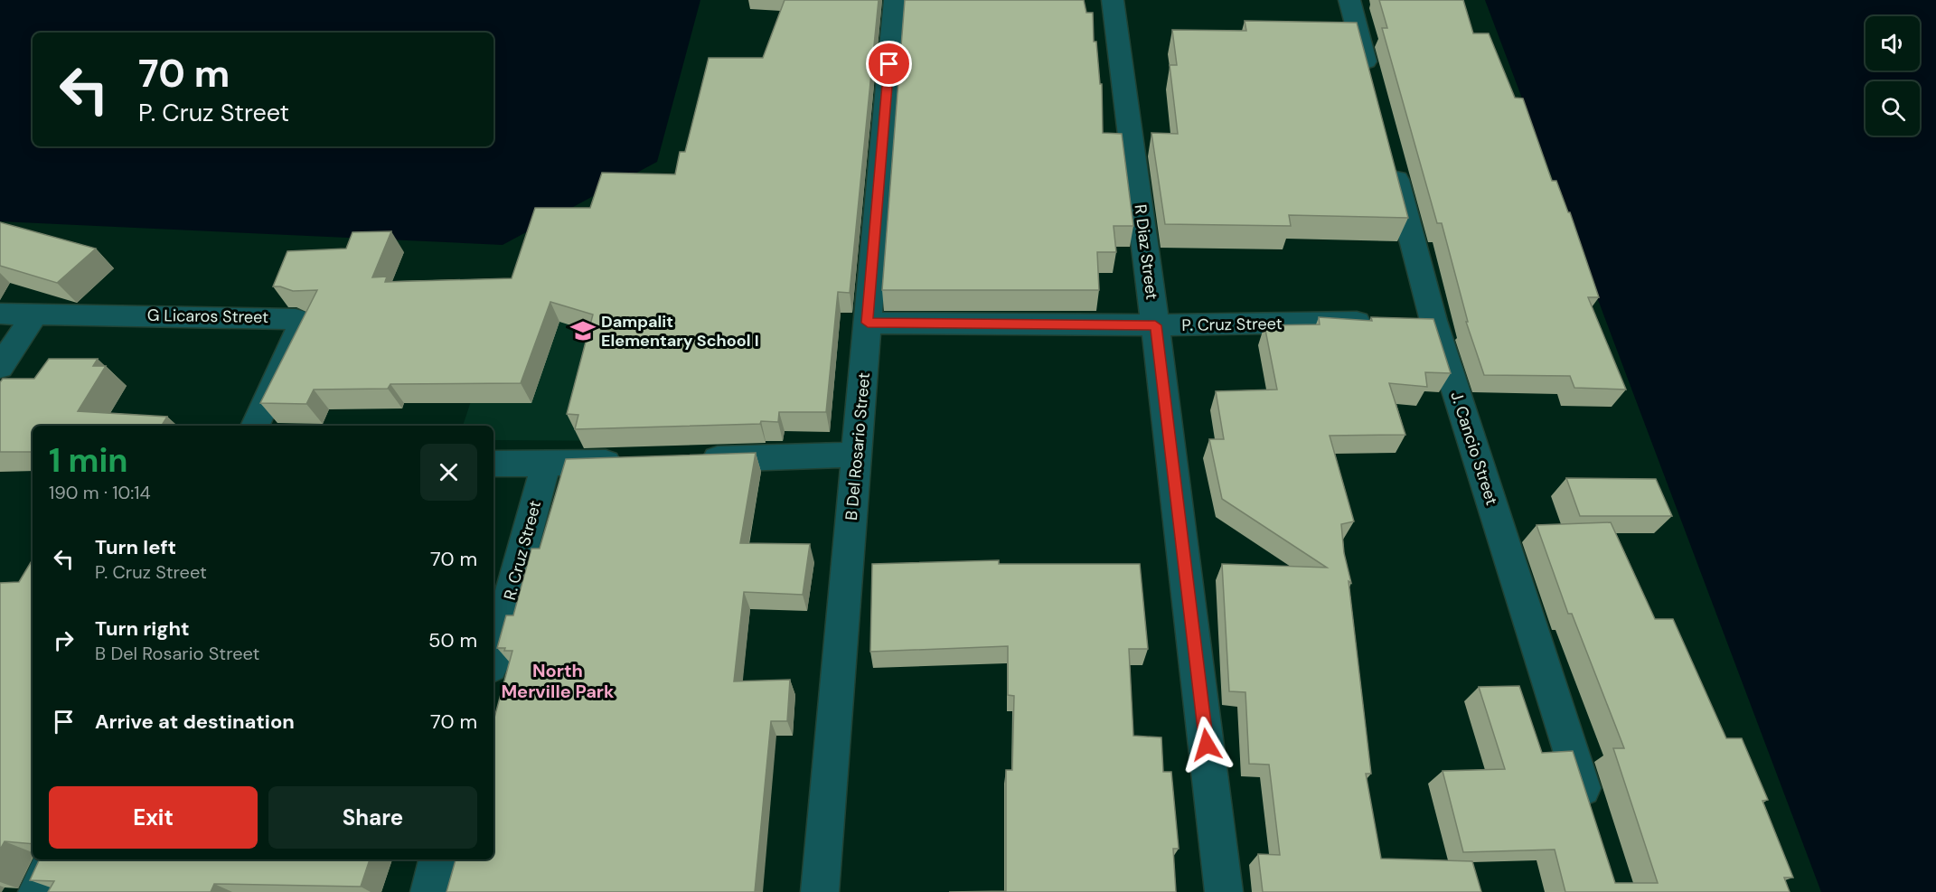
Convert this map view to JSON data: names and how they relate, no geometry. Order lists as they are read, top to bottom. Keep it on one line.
{"streets":{"street":["R Diaz Street","G Licaros Street","P. Cruz Street","B Del Rosario Street","J. Cancio Street","R. Cruz Street"]},"crossings":[["R Diaz Street","P. Cruz Street"],["P. Cruz Street","B Del Rosario Street"]],"districts":["North Merville Park"],"places":{"school or university":["Dampalit Elementary School I"]},"page":{"turn":["70 m","P. Cruz Street"],"heading":["1 min","190 m · 10:14"],"list":[{"name":"Turn left","note":"P. Cruz Street","value":"70 m"},{"name":"Turn right","note":"B Del Rosario Street","value":"50 m"},{"name":"Arrive at destination","value":"70 m"}],"buttons":["Exit","Share"]}}
